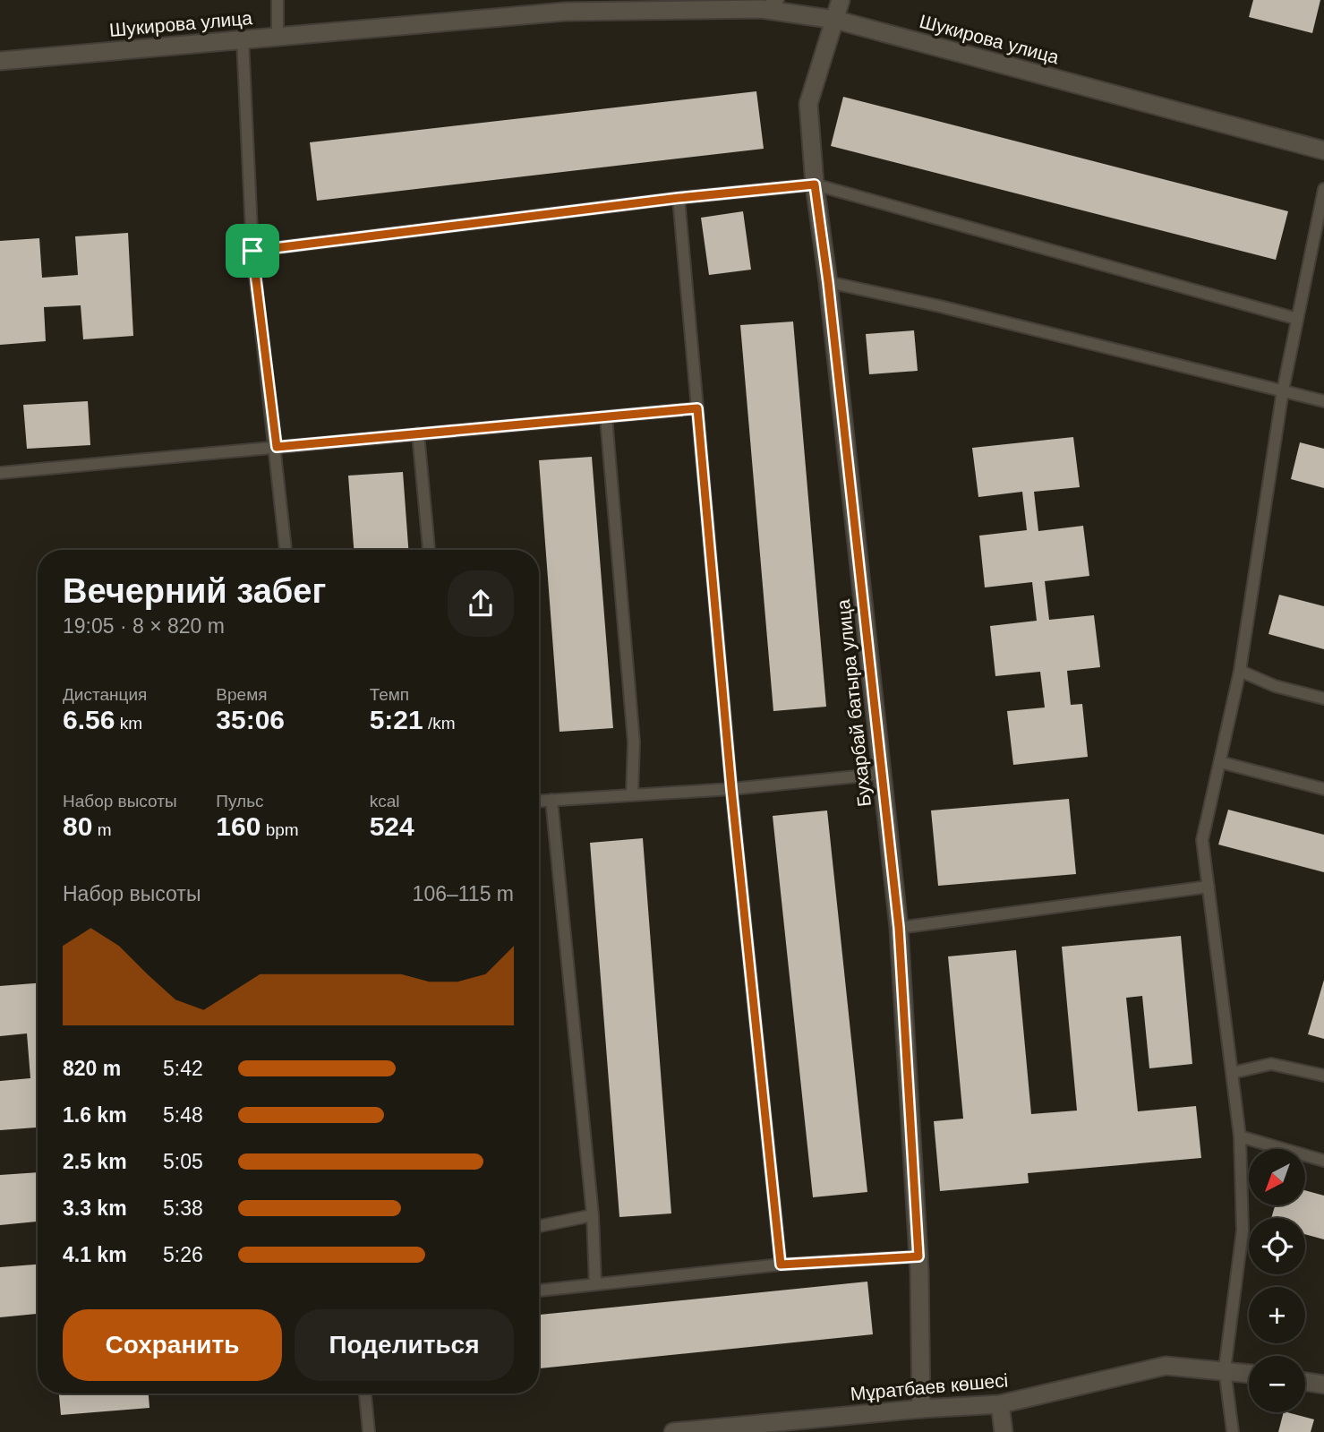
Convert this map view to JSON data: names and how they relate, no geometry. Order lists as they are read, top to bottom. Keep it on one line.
{"streets":{"street":["Шукирова улица","Бухарбай батыра улица","Мұратбаев көшесі"]},"crossings":[["Шукирова улица","Бухарбай батыра улица"],["Бухарбай батыра улица","Мұратбаев көшесі"]],"north":"bottom left","page":{"heading":["Вечерний забег","19:05 · 8 × 820 m"],"stats":[["Дистанция","6.56 km"],["Время","35:06"],["Темп","5:21 /km"],["Набор высоты","80 m"],["Пульс","160 bpm"],["kcal","524"]],"chart":["Набор высоты","106–115 m"],"list":[{"name":"820 m","note":"5:42"},{"name":"1.6 km","note":"5:48"},{"name":"2.5 km","note":"5:05"},{"name":"3.3 km","note":"5:38"},{"name":"4.1 km","note":"5:26"}],"map_buttons":["+","−"],"buttons":["Сохранить","Поделиться"]}}
